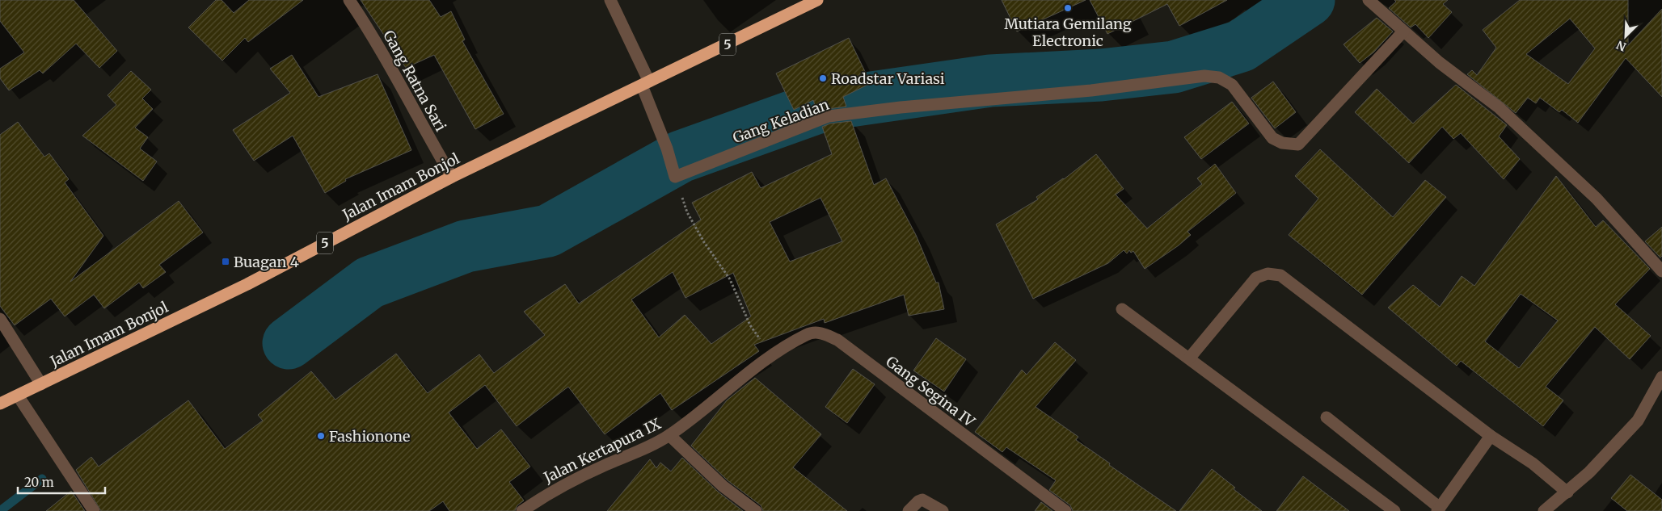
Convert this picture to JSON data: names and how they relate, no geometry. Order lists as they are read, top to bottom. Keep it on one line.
{"streets":{"highway":["5","Jalan Imam Bonjol"],"street":["Gang Ratna Sari","Gang Keladian","Gang Segina IV","Jalan Kertapura IX"]},"crossings":[["Gang Ratna Sari","Jalan Imam Bonjol"],["Gang Segina IV","Jalan Kertapura IX"]],"places":{"other":["Mutiara Gemilang Electronic","Roadstar Variasi","Fashionone"],"transit":["Buagan 4"]},"scale_bar":"20 m","north":"bottom left"}
